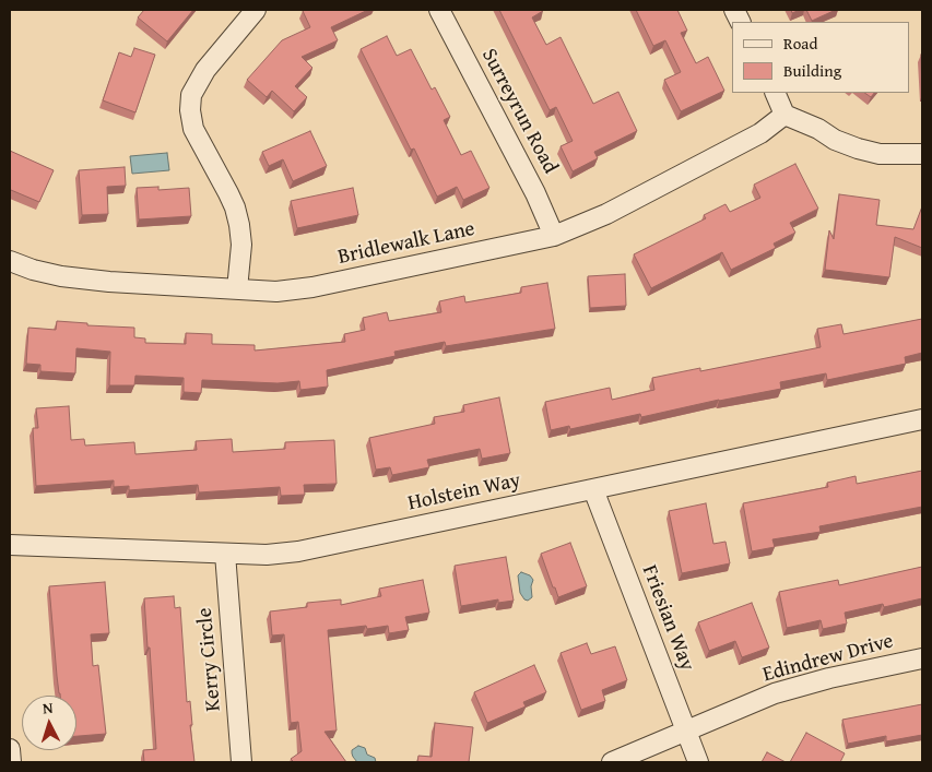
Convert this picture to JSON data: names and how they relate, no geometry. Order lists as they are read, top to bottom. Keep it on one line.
{"streets":{"street":["Surreyrun Road","Bridlewalk Lane","Holstein Way","Friesian Way","Edindrew Drive","Kerry Circle"]},"crossings":[["Surreyrun Road","Bridlewalk Lane"],["Holstein Way","Friesian Way"],["Holstein Way","Kerry Circle"],["Friesian Way","Edindrew Drive"]],"legend":["Road","Building"],"north":"top"}
